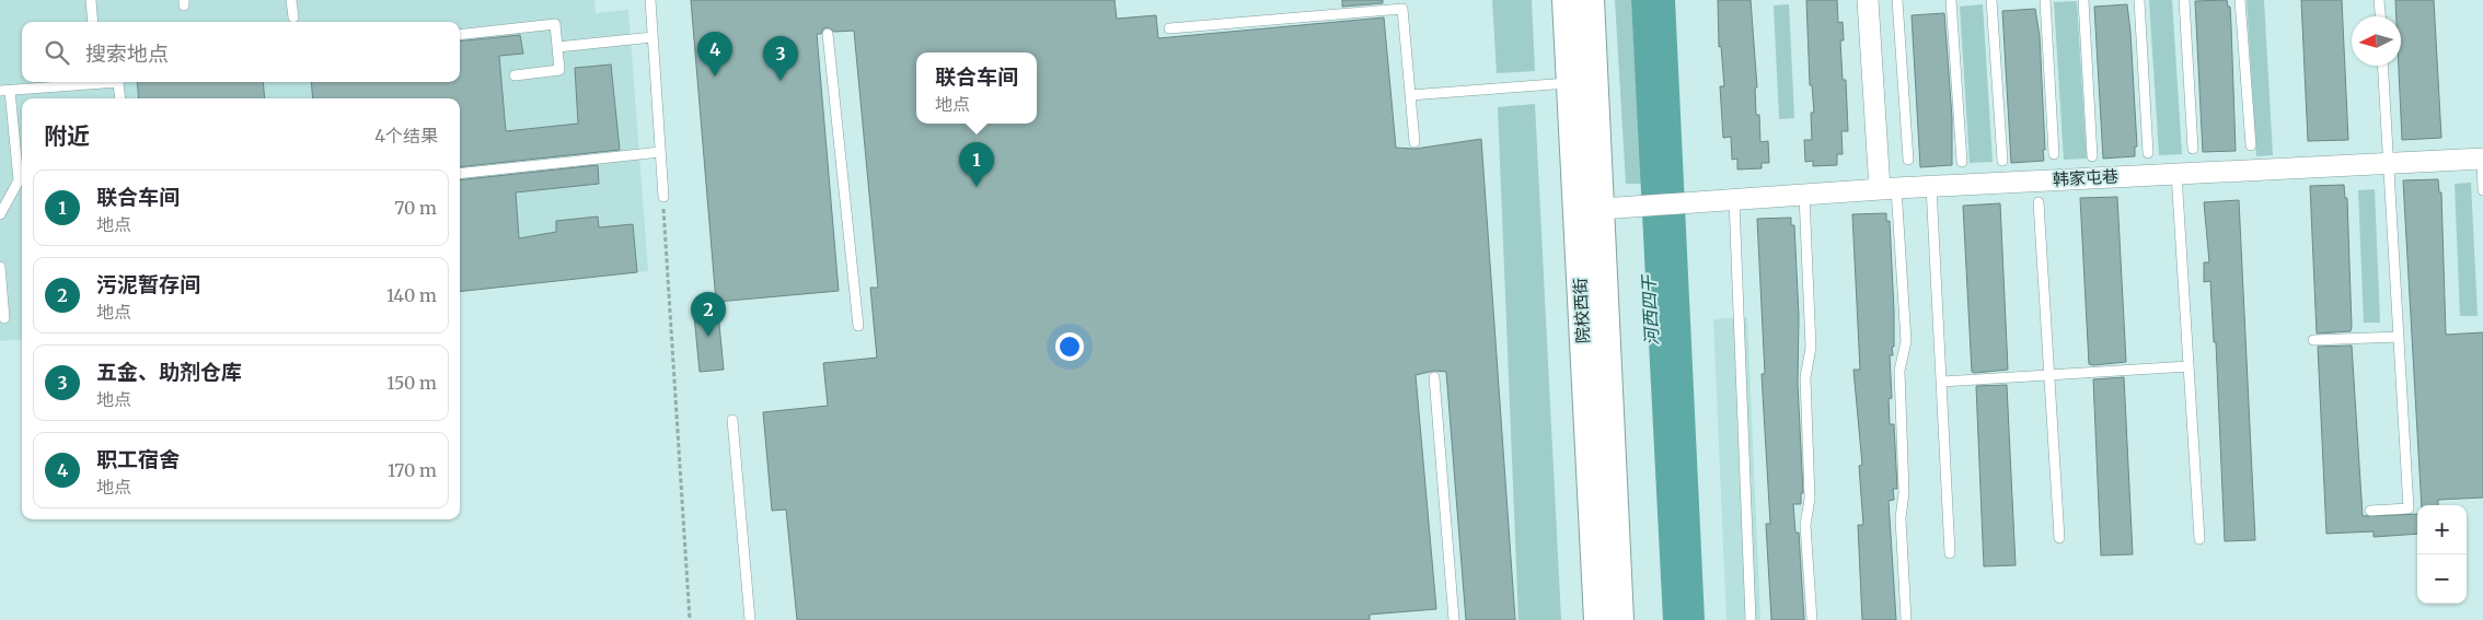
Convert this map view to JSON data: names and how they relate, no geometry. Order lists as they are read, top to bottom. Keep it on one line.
{"streets":{"main road":["院校西街"],"street":["韩家屯巷"]},"crossings":[["韩家屯巷","院校西街"]],"water":["河西四干"],"north":"left","page":{"search":"搜索地点","pins":["4","3","1","2"],"popup":["联合车间","地点"],"heading":["附近","4个结果"],"list":[{"mark":"1","name":"联合车间","note":"地点","value":"70 m"},{"mark":"2","name":"污泥暂存间","note":"地点","value":"140 m"},{"mark":"3","name":"五金、助剂仓库","note":"地点","value":"150 m"},{"mark":"4","name":"职工宿舍","note":"地点","value":"170 m"}],"map_buttons":["+","−"]}}
